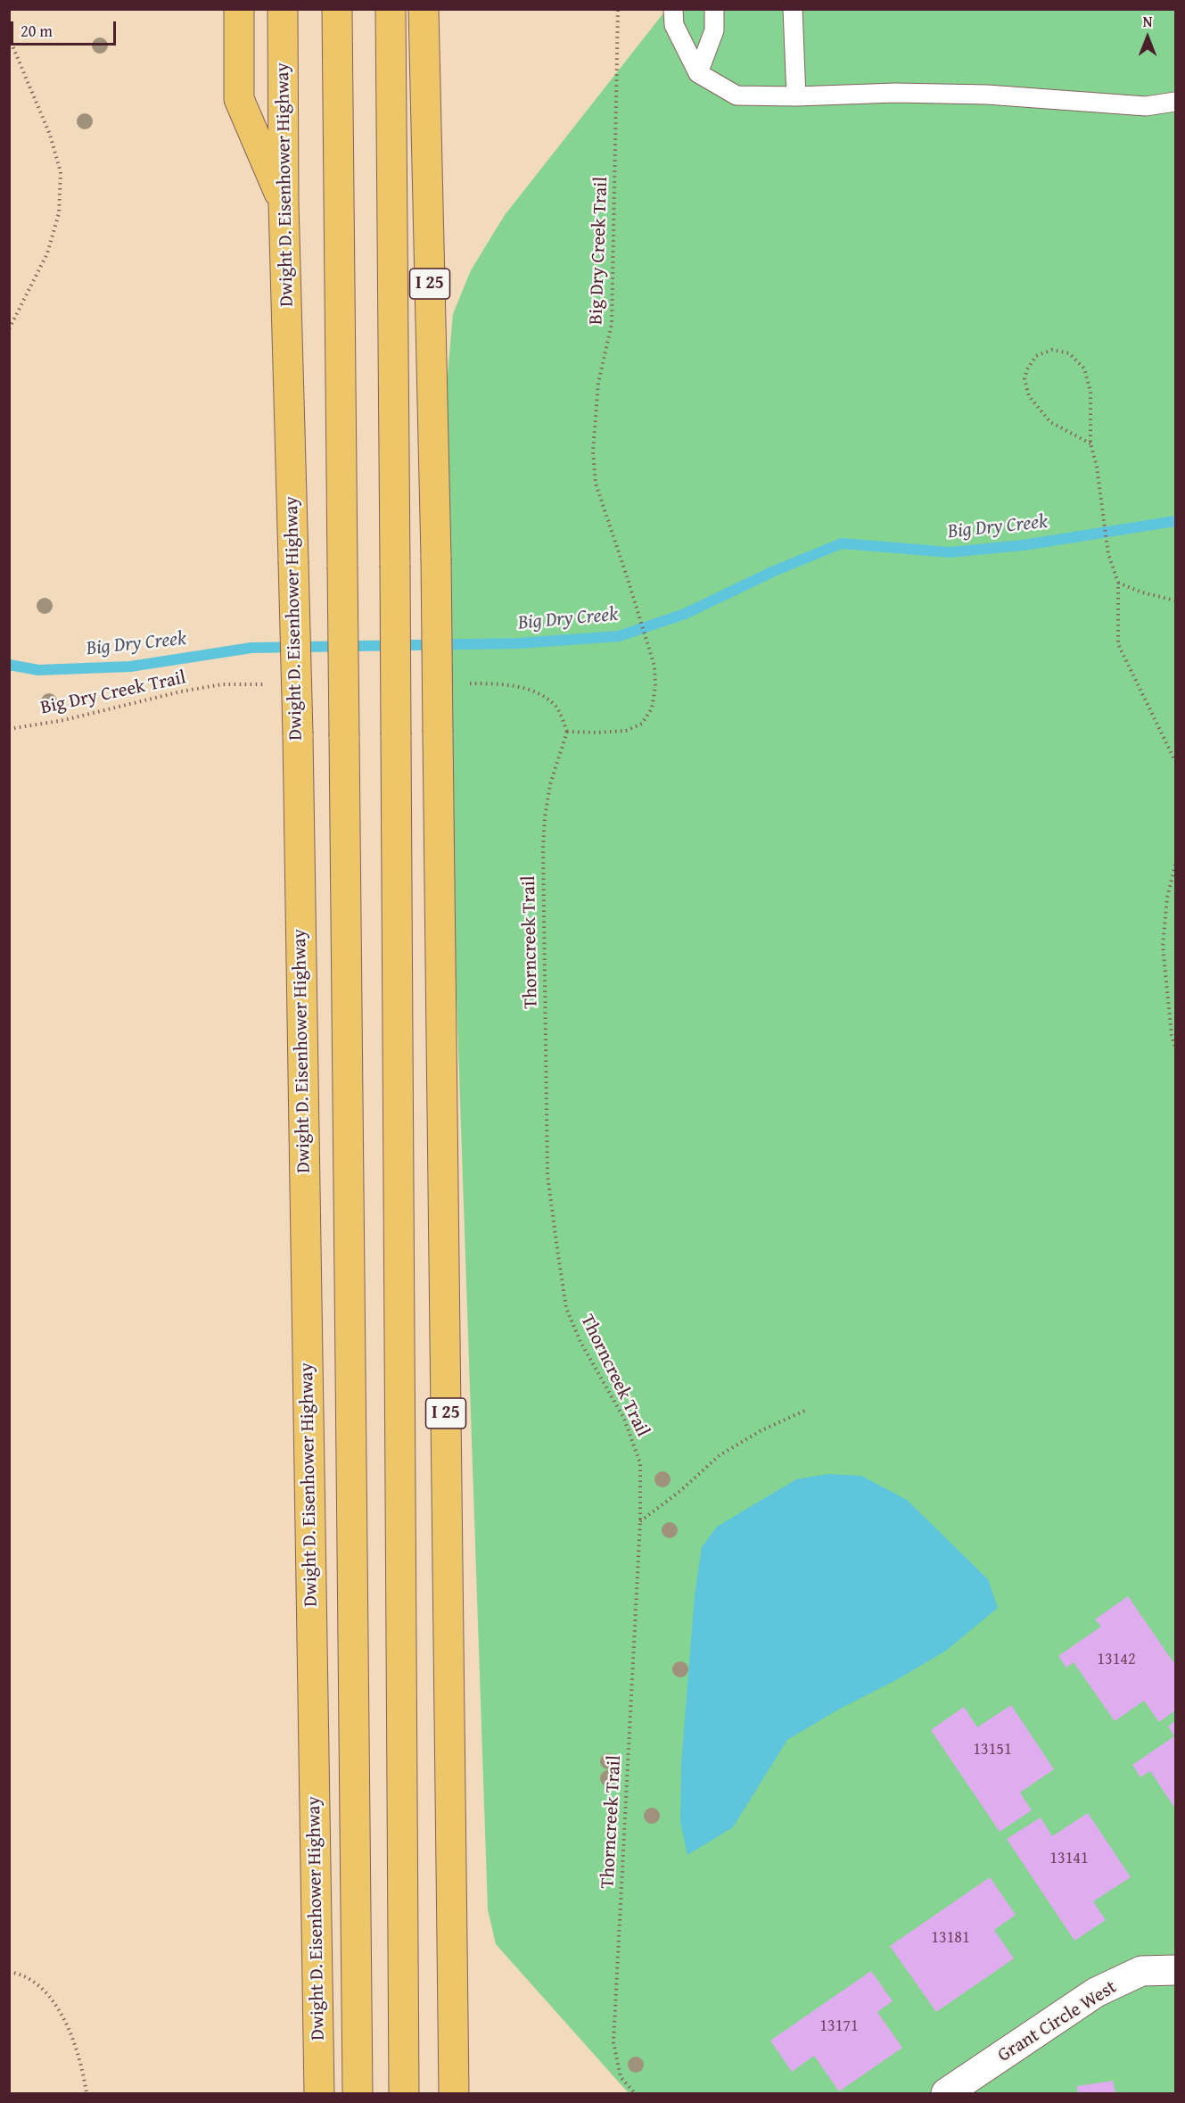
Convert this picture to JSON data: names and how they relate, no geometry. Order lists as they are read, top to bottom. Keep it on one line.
{"streets":{"highway":["Dwight D. Eisenhower Highway","I 25"],"street":["Grant Circle West"],"path":["Big Dry Creek Trail","Thorncreek Trail"]},"crossings":[["Big Dry Creek Trail","Thorncreek Trail"]],"water":["Big Dry Creek"],"house_numbers":["13142","13151","13141","13181","13171"],"scale_bar":"20 m","north":"top"}
